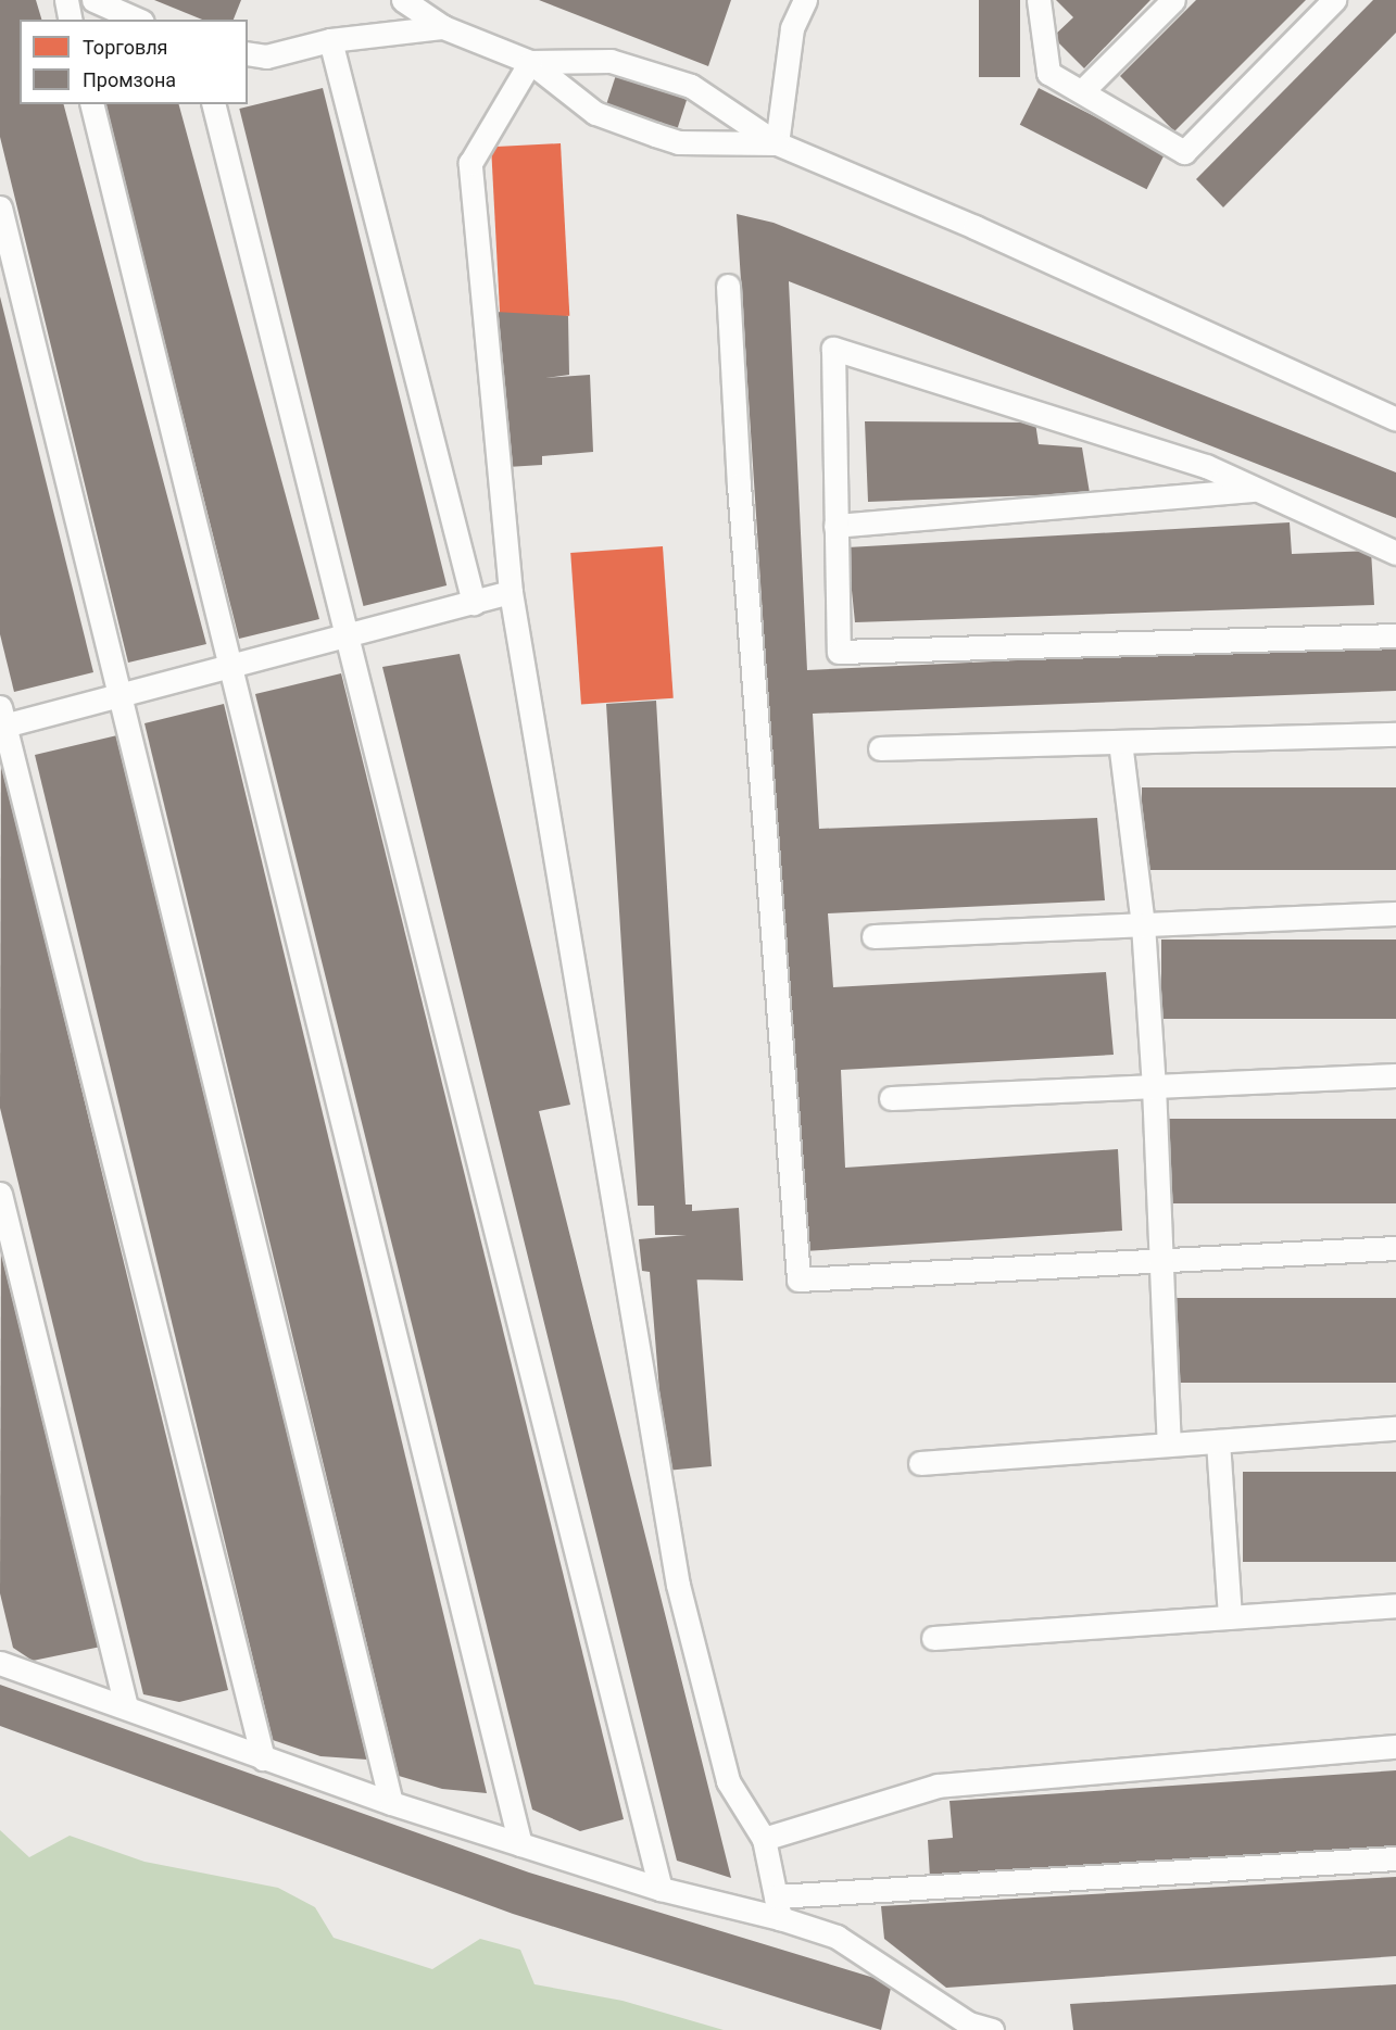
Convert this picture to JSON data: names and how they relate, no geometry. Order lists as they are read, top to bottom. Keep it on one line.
{"legend":["Торговля","Промзона"]}
